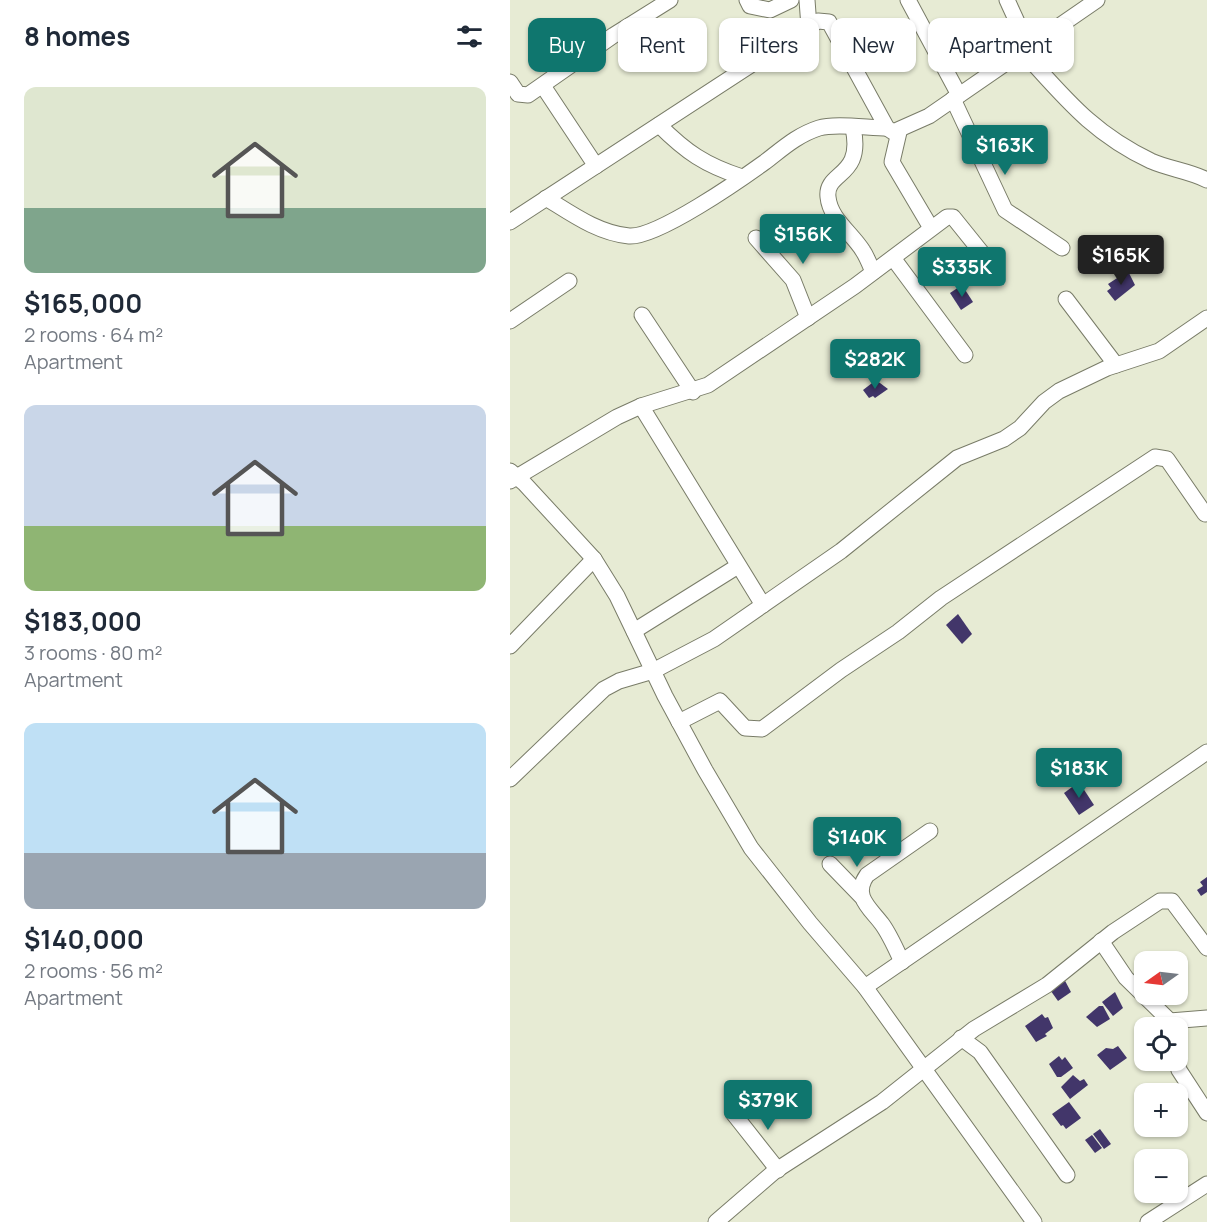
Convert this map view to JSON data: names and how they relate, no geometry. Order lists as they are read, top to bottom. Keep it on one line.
{"north":"left","page":{"heading":"8 homes","chip":["Buy","Rent","Filters","New","Apartment"],"list":[{"name":"$165,000","note":"2 rooms · 64 m² · Apartment"},{"name":"$183,000","note":"3 rooms · 80 m² · Apartment"},{"name":"$140,000","note":"2 rooms · 56 m² · Apartment"}],"price":["$163K","$156K","$165K","$335K","$282K","$183K","$140K","$379K"],"map_buttons":["+","−"]}}
